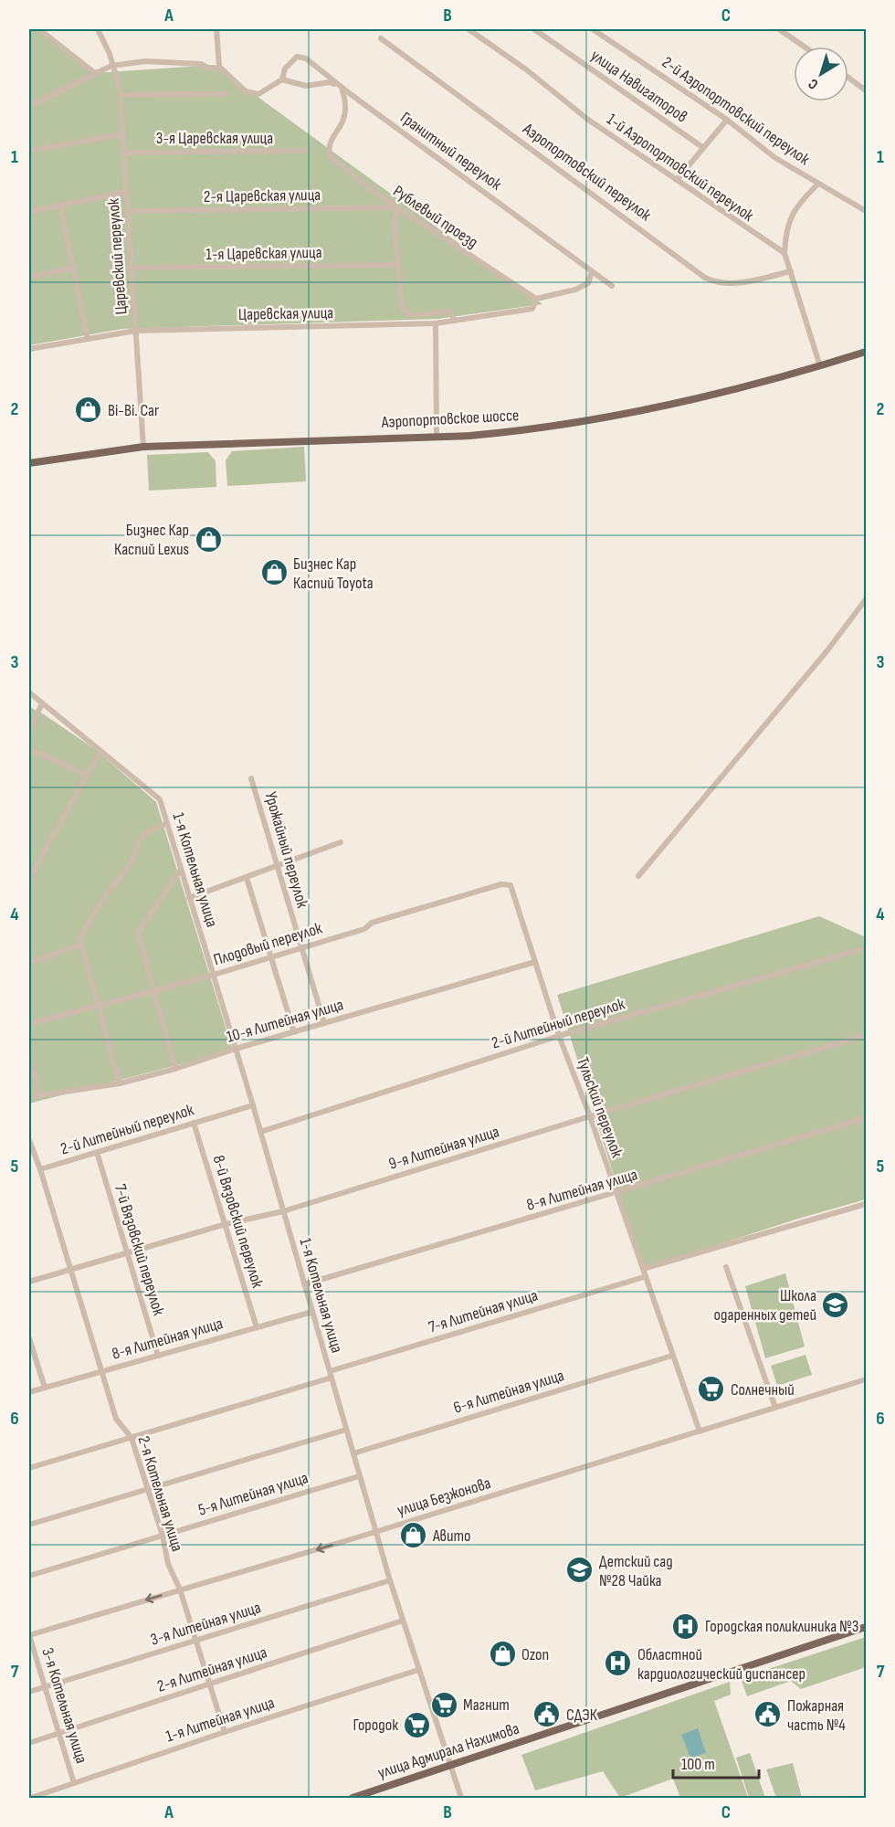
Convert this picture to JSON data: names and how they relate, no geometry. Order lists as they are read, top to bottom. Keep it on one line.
{"streets":{"main road":["Аэропортовское шоссе","улица Адмирала Нахимова"],"street":["улица Навигаторов","2-й Аэропортовский переулок","3-я Царевская улица","Гранитный переулок","1-й Аэропортовский переулок","Аэропортовский переулок","2-я Царевская улица","Рублевый проезд","1-я Царевская улица","Царевский переулок","Царевская улица","Урожайный переулок","1-я Котельная улица","Плодовый переулок","10-я Литейная улица","2-й Литейный переулок","Тульский переулок","9-я Литейная улица","8-я Литейная улица","8-й Вязовский переулок","7-й Вязовский переулок","7-я Литейная улица","6-я Литейная улица","2-я Котельная улица","5-я Литейная улица","улица Безжонова","3-я Литейная улица","2-я Литейная улица","3-я Котельная улица","1-я Литейная улица"]},"crossings":[["3-я Царевская улица","Царевский переулок"],["Гранитный переулок","Рублевый проезд"],["2-я Царевская улица","Рублевый проезд"],["2-я Царевская улица","Царевский переулок"],["Рублевый проезд","Царевская улица"],["1-я Царевская улица","Царевский переулок"],["Царевский переулок","Царевская улица"],["Царевский переулок","Аэропортовское шоссе"],["Урожайный переулок","Плодовый переулок"],["Урожайный переулок","10-я Литейная улица"],["1-я Котельная улица","Плодовый переулок"],["1-я Котельная улица","10-я Литейная улица"],["1-я Котельная улица","2-й Литейный переулок"],["1-я Котельная улица","9-я Литейная улица"],["1-я Котельная улица","8-я Литейная улица"],["1-я Котельная улица","7-я Литейная улица"],["1-я Котельная улица","6-я Литейная улица"],["1-я Котельная улица","5-я Литейная улица"],["1-я Котельная улица","улица Безжонова"],["1-я Котельная улица","3-я Литейная улица"],["1-я Котельная улица","2-я Литейная улица"],["1-я Котельная улица","1-я Литейная улица"],["1-я Котельная улица","улица Адмирала Нахимова"],["Плодовый переулок","Тульский переулок"],["10-я Литейная улица","Тульский переулок"],["2-й Литейный переулок","Тульский переулок"],["2-й Литейный переулок","8-й Вязовский переулок"],["2-й Литейный переулок","7-й Вязовский переулок"],["2-й Литейный переулок","2-я Котельная улица"],["Тульский переулок","9-я Литейная улица"],["Тульский переулок","8-я Литейная улица"],["Тульский переулок","7-я Литейная улица"],["Тульский переулок","6-я Литейная улица"],["Тульский переулок","улица Безжонова"],["9-я Литейная улица","8-й Вязовский переулок"],["9-я Литейная улица","7-й Вязовский переулок"],["9-я Литейная улица","2-я Котельная улица"],["8-я Литейная улица","8-й Вязовский переулок"],["8-я Литейная улица","7-й Вязовский переулок"],["8-я Литейная улица","2-я Котельная улица"],["2-я Котельная улица","5-я Литейная улица"],["2-я Котельная улица","улица Безжонова"],["2-я Котельная улица","3-я Литейная улица"],["2-я Котельная улица","2-я Литейная улица"],["2-я Котельная улица","1-я Литейная улица"],["улица Безжонова","3-я Котельная улица"],["3-я Литейная улица","3-я Котельная улица"],["2-я Литейная улица","3-я Котельная улица"],["3-я Котельная улица","1-я Литейная улица"]],"one_way":["улица Безжонова"],"places":{"shop":["Bi-Bi. Car","Бизнес Кар Каспий Lexus","Бизнес Кар Каспий Toyota","Авито","Ozon"],"school or university":["Школа одаренных детей","Детский сад №28 Чайка"],"supermarket":["Солнечный","Магнит","Городок"],"hospital":["Городская поликлиника №3","Областной кардиологический диспансер"],"public building":["СДЭК","Пожарная часть №4"]},"scale_bar":"100 m","north":"bottom left","grid":{"columns":["A","B","C"],"rows":["1","2","3","4","5","6","7"]}}
